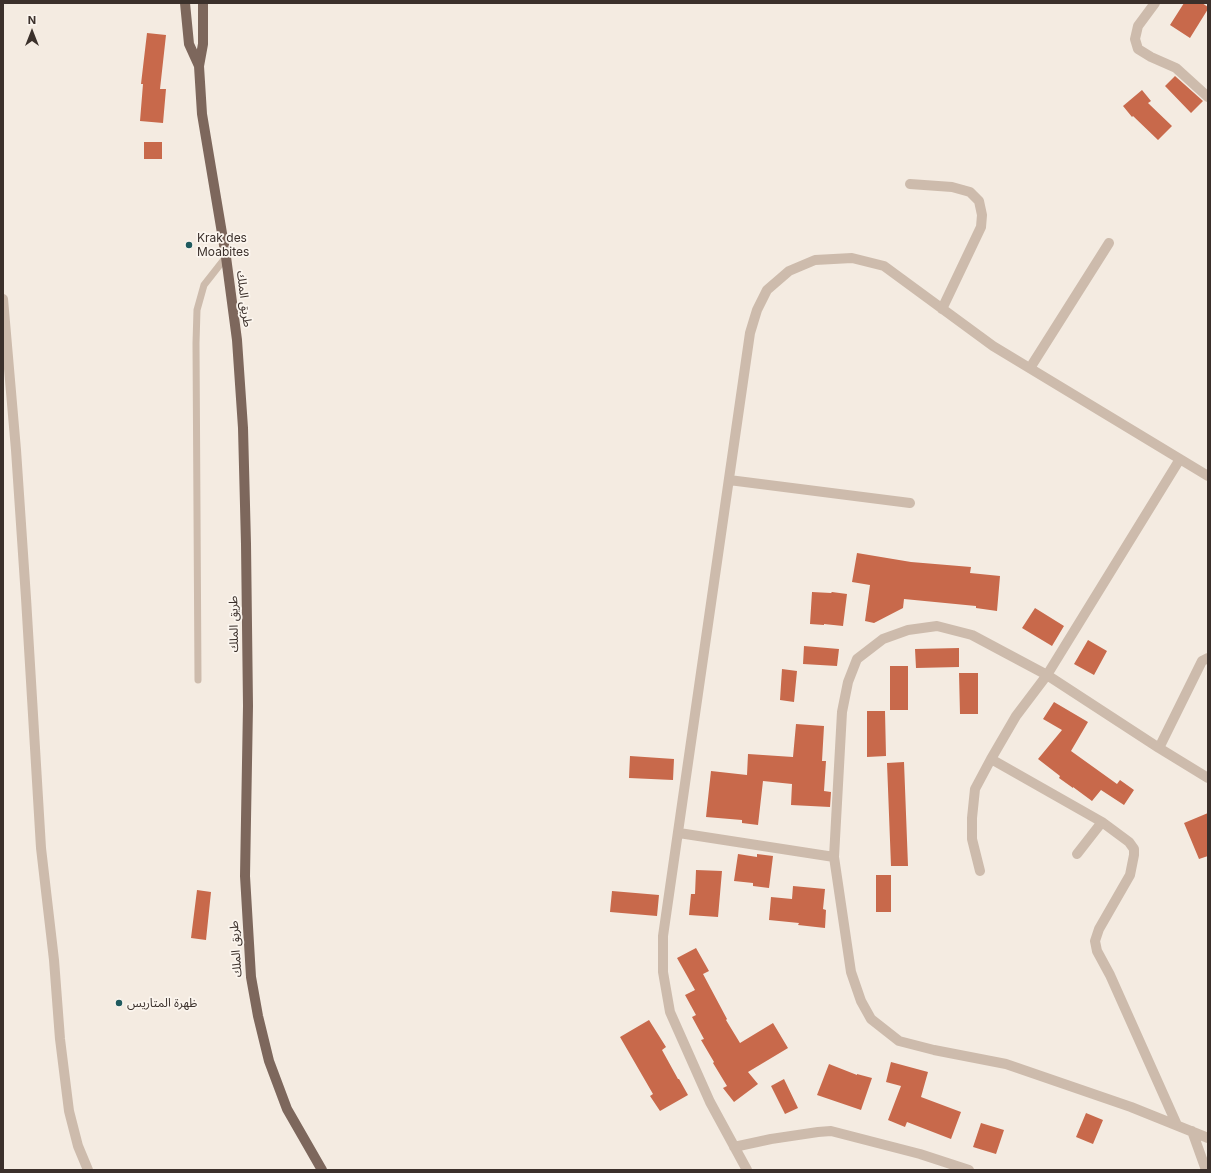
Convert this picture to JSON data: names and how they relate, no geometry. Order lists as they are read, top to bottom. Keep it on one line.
{"streets":{"main road":["طريق الملك"]},"places":["Krak des Moabites","ظهرة المتاريس"],"north":"top"}
